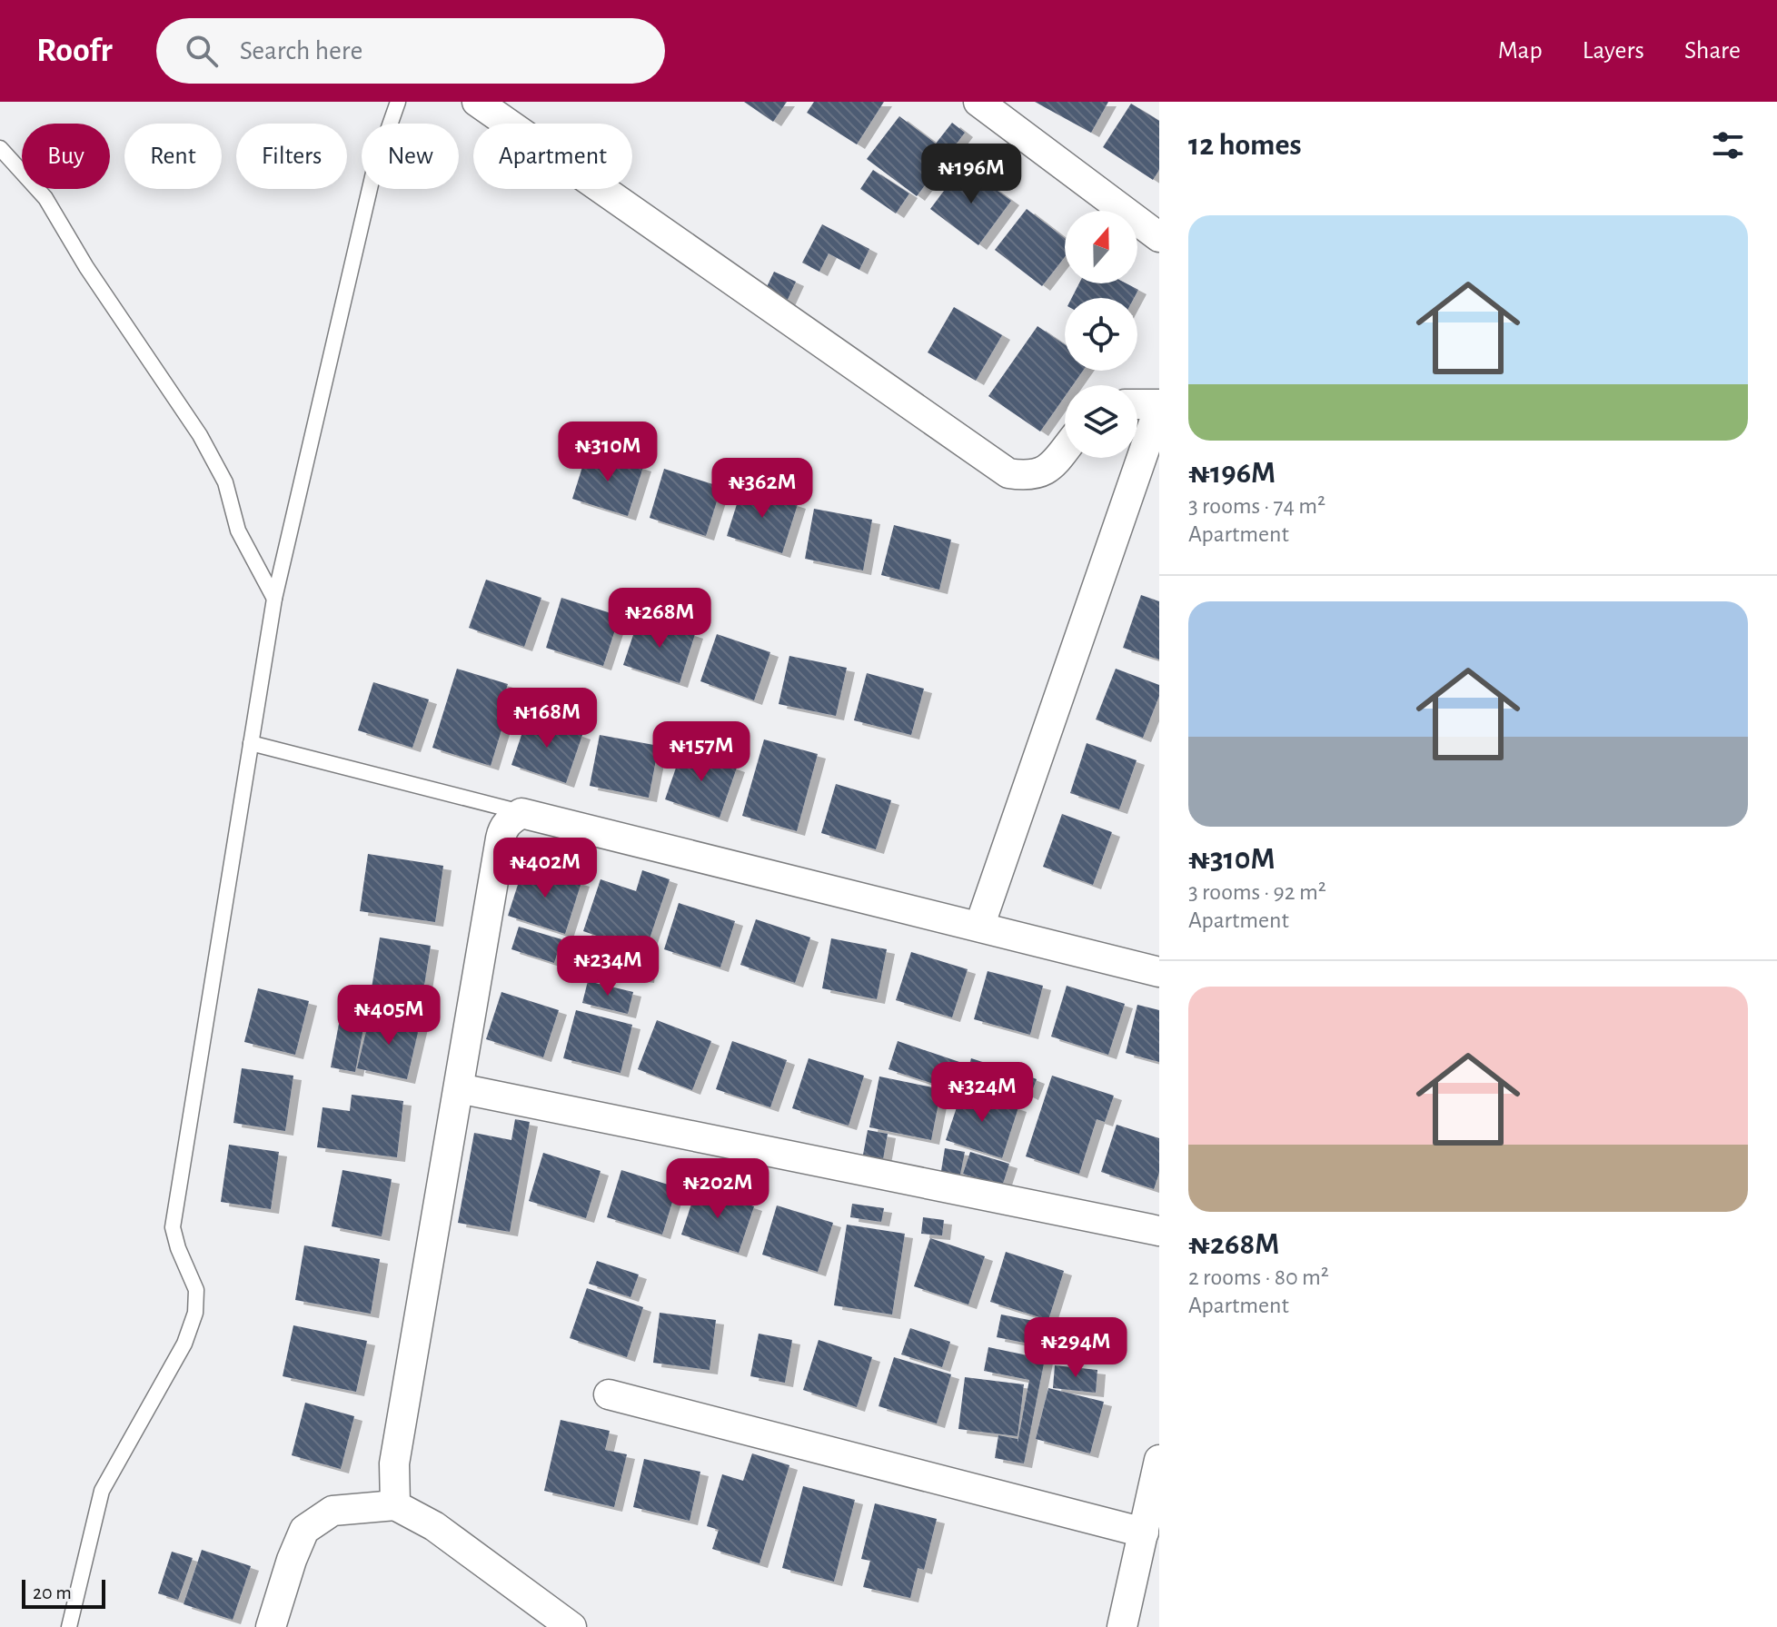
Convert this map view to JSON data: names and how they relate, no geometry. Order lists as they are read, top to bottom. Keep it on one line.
{"scale_bar":"20 m","north":"top","page":{"header":"Roofr","search":"Search here","nav":["Map","Layers","Share"],"heading":"12 homes","chip":["Buy","Rent","Filters","New","Apartment"],"price":["₦196M","₦310M","₦362M","₦268M","₦168M","₦157M","₦402M","₦234M","₦405M","₦324M","₦202M","₦294M"],"list":[{"name":"₦196M","note":"3 rooms · 74 m² · Apartment"},{"name":"₦310M","note":"3 rooms · 92 m² · Apartment"},{"name":"₦268M","note":"2 rooms · 80 m² · Apartment"}],"scale":"20 m"}}
